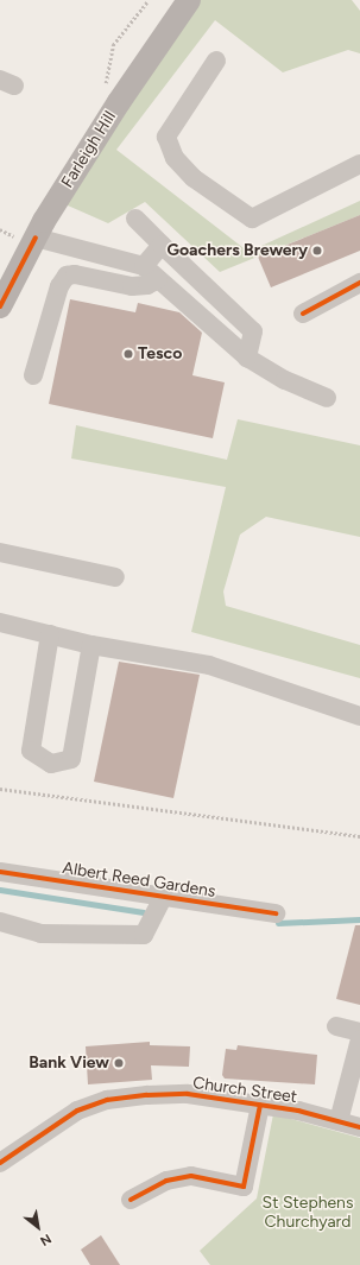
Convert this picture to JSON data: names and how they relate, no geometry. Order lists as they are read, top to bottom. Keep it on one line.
{"streets":{"main road":["Farleigh Hill"],"street":["Albert Reed Gardens","Church Street"]},"parks":["St Stephens Churchyard"],"places":["Goachers Brewery","Tesco","Bank View"],"north":"bottom right"}
